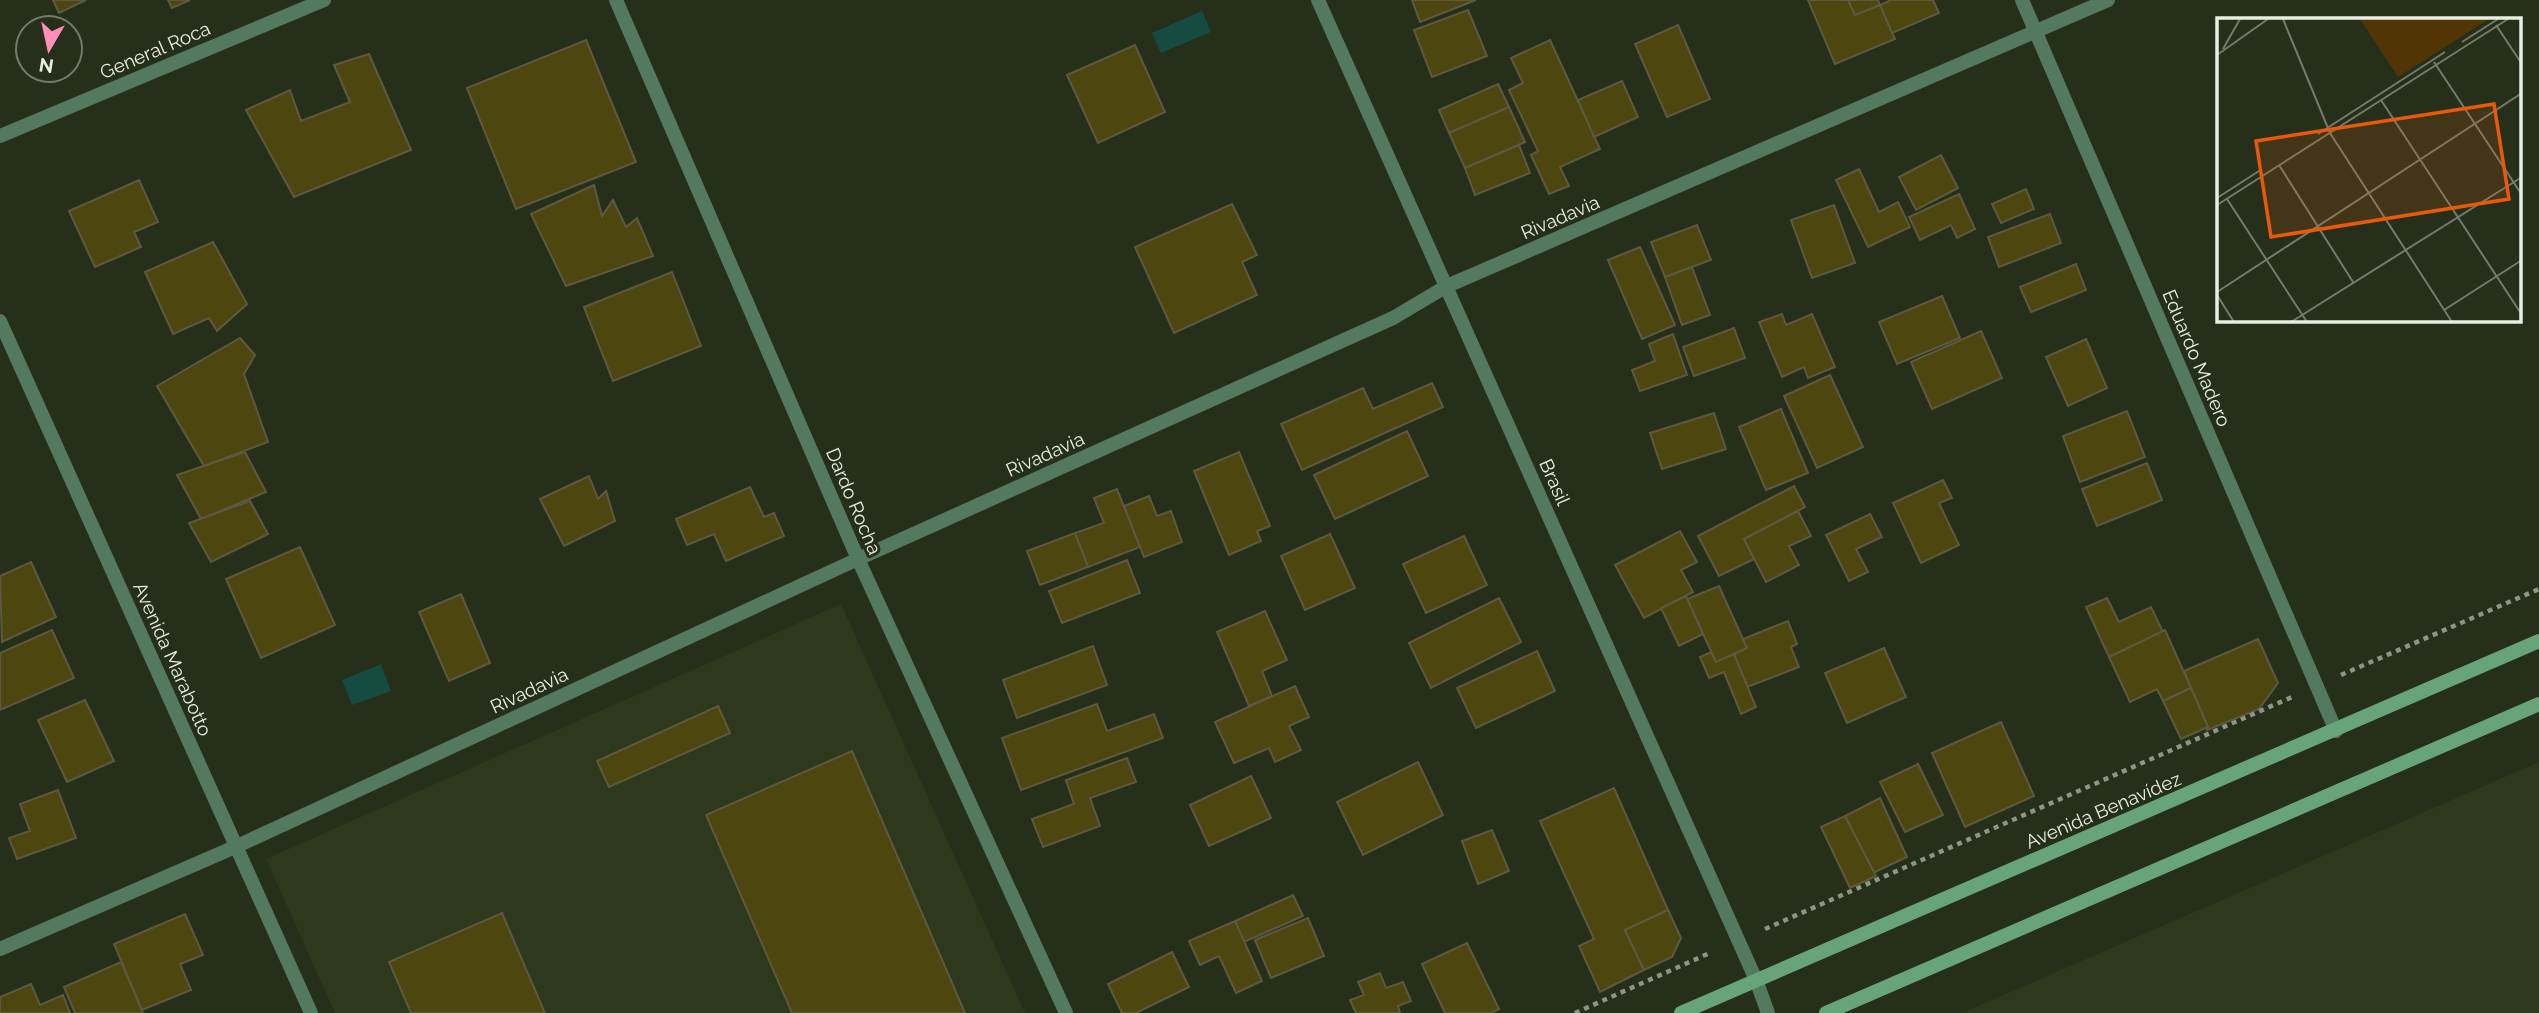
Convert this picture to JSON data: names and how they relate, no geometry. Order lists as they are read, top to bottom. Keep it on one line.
{"streets":{"main road":["Avenida Benavídez"],"street":["General Roca","Rivadavia","Eduardo Madero","Brasil","Dardo Rocha","Avenida Marabotto"]},"crossings":[["Rivadavia","Eduardo Madero"],["Rivadavia","Brasil"],["Rivadavia","Dardo Rocha"],["Rivadavia","Avenida Marabotto"],["Eduardo Madero","Avenida Benavídez"],["Brasil","Avenida Benavídez"]],"north":"bottom"}
